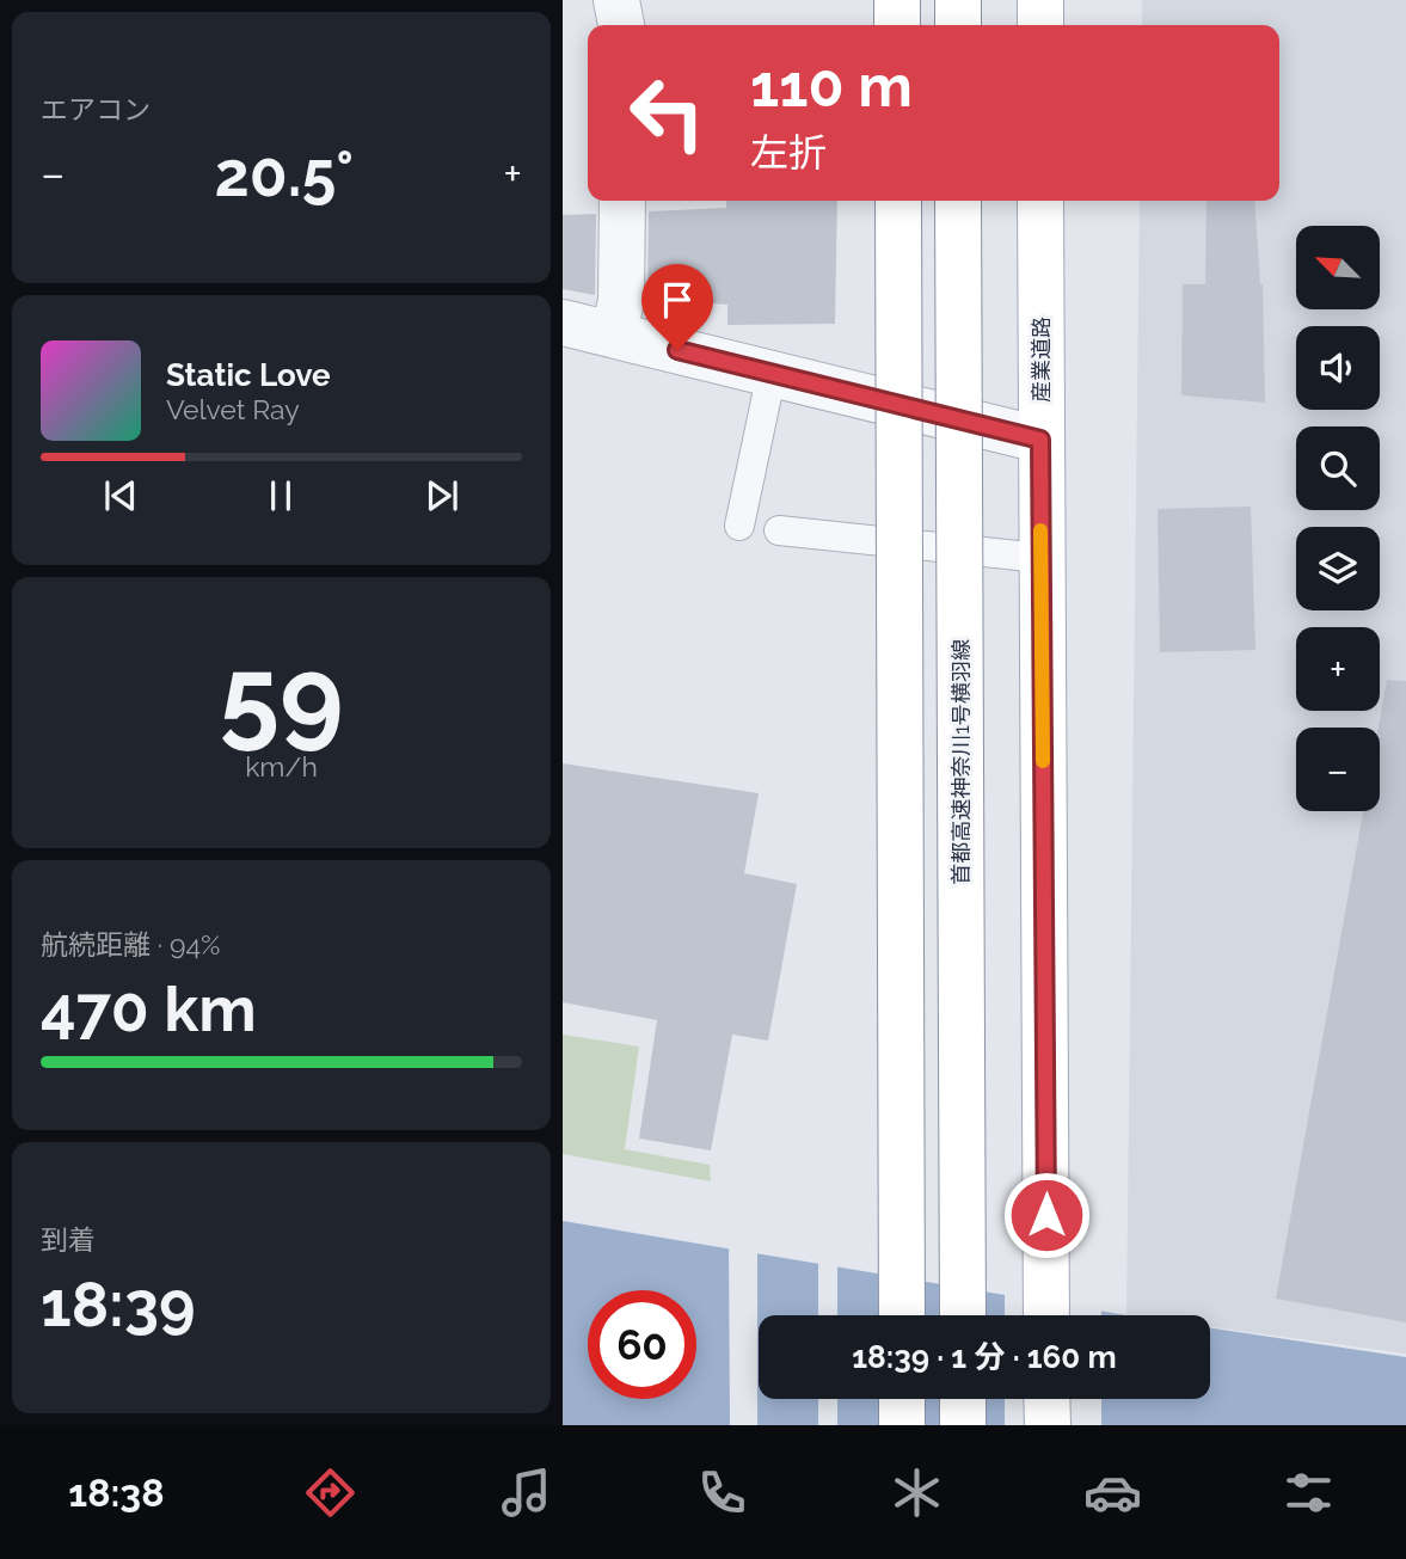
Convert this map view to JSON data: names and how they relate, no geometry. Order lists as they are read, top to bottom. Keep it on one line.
{"streets":{"main road":["産業道路","首都高速神奈川1号横羽線"]},"north":"top left","page":{"tile":["エアコン",["59","km/h"],["航続距離 · 94%","470 km"],["到着","18:39"]],"turn":["110 m","左折"],"heat":["−","20.5°","+"],"map_buttons":["+","−"],"song":["Static Love","Velvet Ray"],"limit":"60","trip":"18:39 · 1 分 · 160 m","tabs":"18:38"}}
